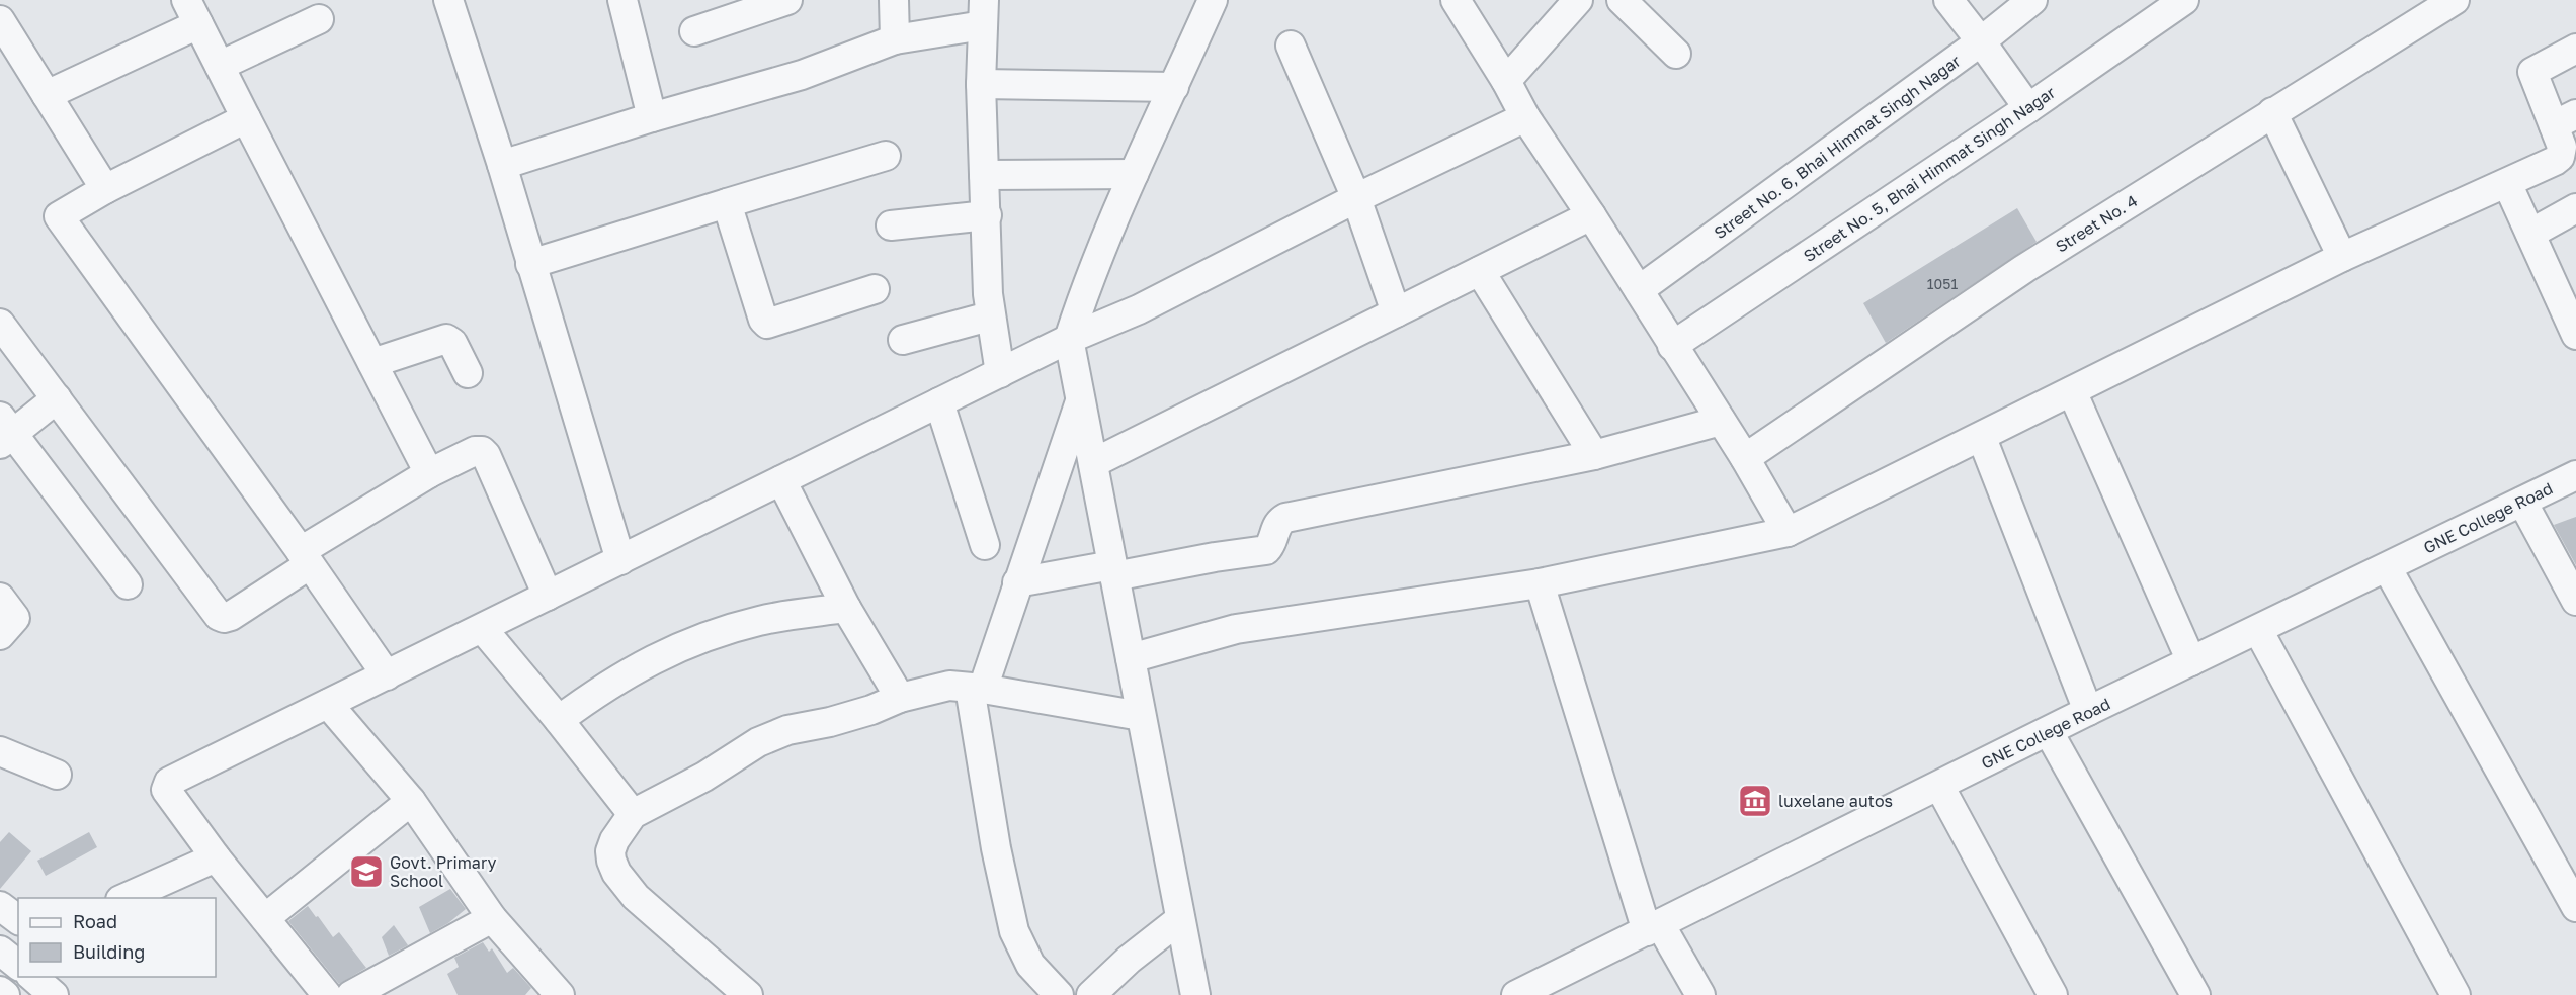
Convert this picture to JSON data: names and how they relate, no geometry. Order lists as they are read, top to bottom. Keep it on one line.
{"streets":{"street":["Street No. 6, Bhai Himmat Singh Nagar","Street No. 5, Bhai Himmat Singh Nagar","Street No. 4","GNE College Road"]},"places":{"museum":["luxelane autos"],"school or university":["Govt. Primary School"]},"house_numbers":["1051"],"legend":["Road","Building"]}
